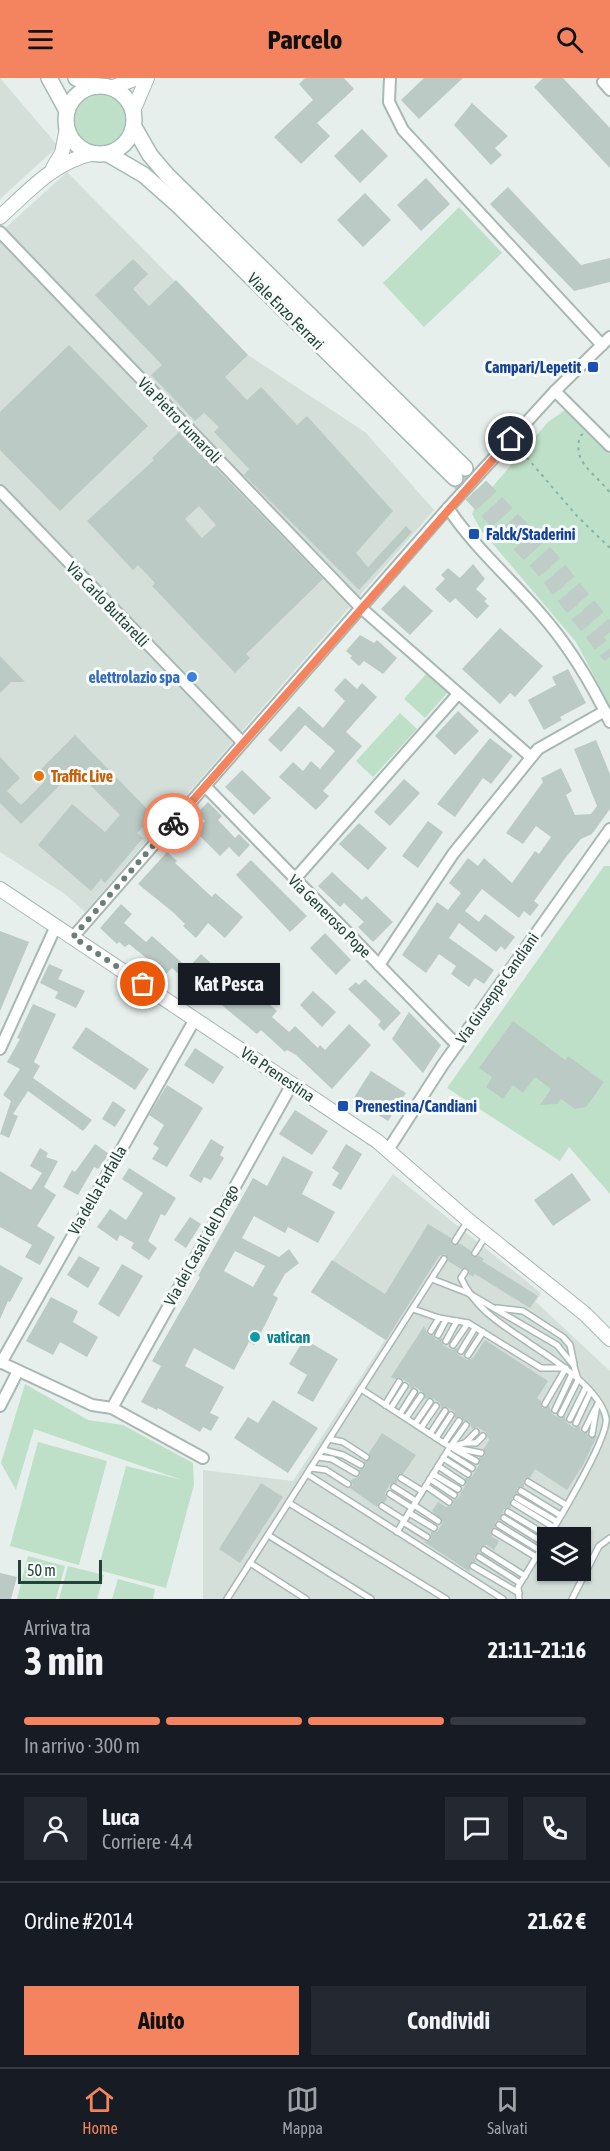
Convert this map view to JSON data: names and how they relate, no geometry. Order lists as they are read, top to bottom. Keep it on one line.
{"streets":{"main road":["Viale Enzo Ferrari"],"street":["Via Pietro Fumaroli","Via Carlo Buttarelli","Via Generoso Pope","Via Giuseppe Candiani","Via Prenestina","Via della Farfalla","Via dei Casali del Drago"]},"crossings":[["Via Generoso Pope","Via Giuseppe Candiani"],["Via Giuseppe Candiani","Via Prenestina"],["Via Prenestina","Via della Farfalla"],["Via Prenestina","Via dei Casali del Drago"]],"places":{"transit":["Campari/Lepetit","Falck/Staderini","Prenestina/Candiani"],"other":["elettrolazio spa","Traffic Live","Kat Pesca","vatican"]},"scale_bar":"50 m","page":{"header":"Parcelo","bubble":"Kat Pesca","scale":"50 m","heading":["3 min","Arriva tra","21:11–21:16"],"panel":["Luca","Corriere · 4.4","Ordine #2014","21.62 €"],"bar":"In arrivo · 300 m","buttons":["Aiuto","Condividi"],"tabs":["Home","Mappa","Salvati"]}}
